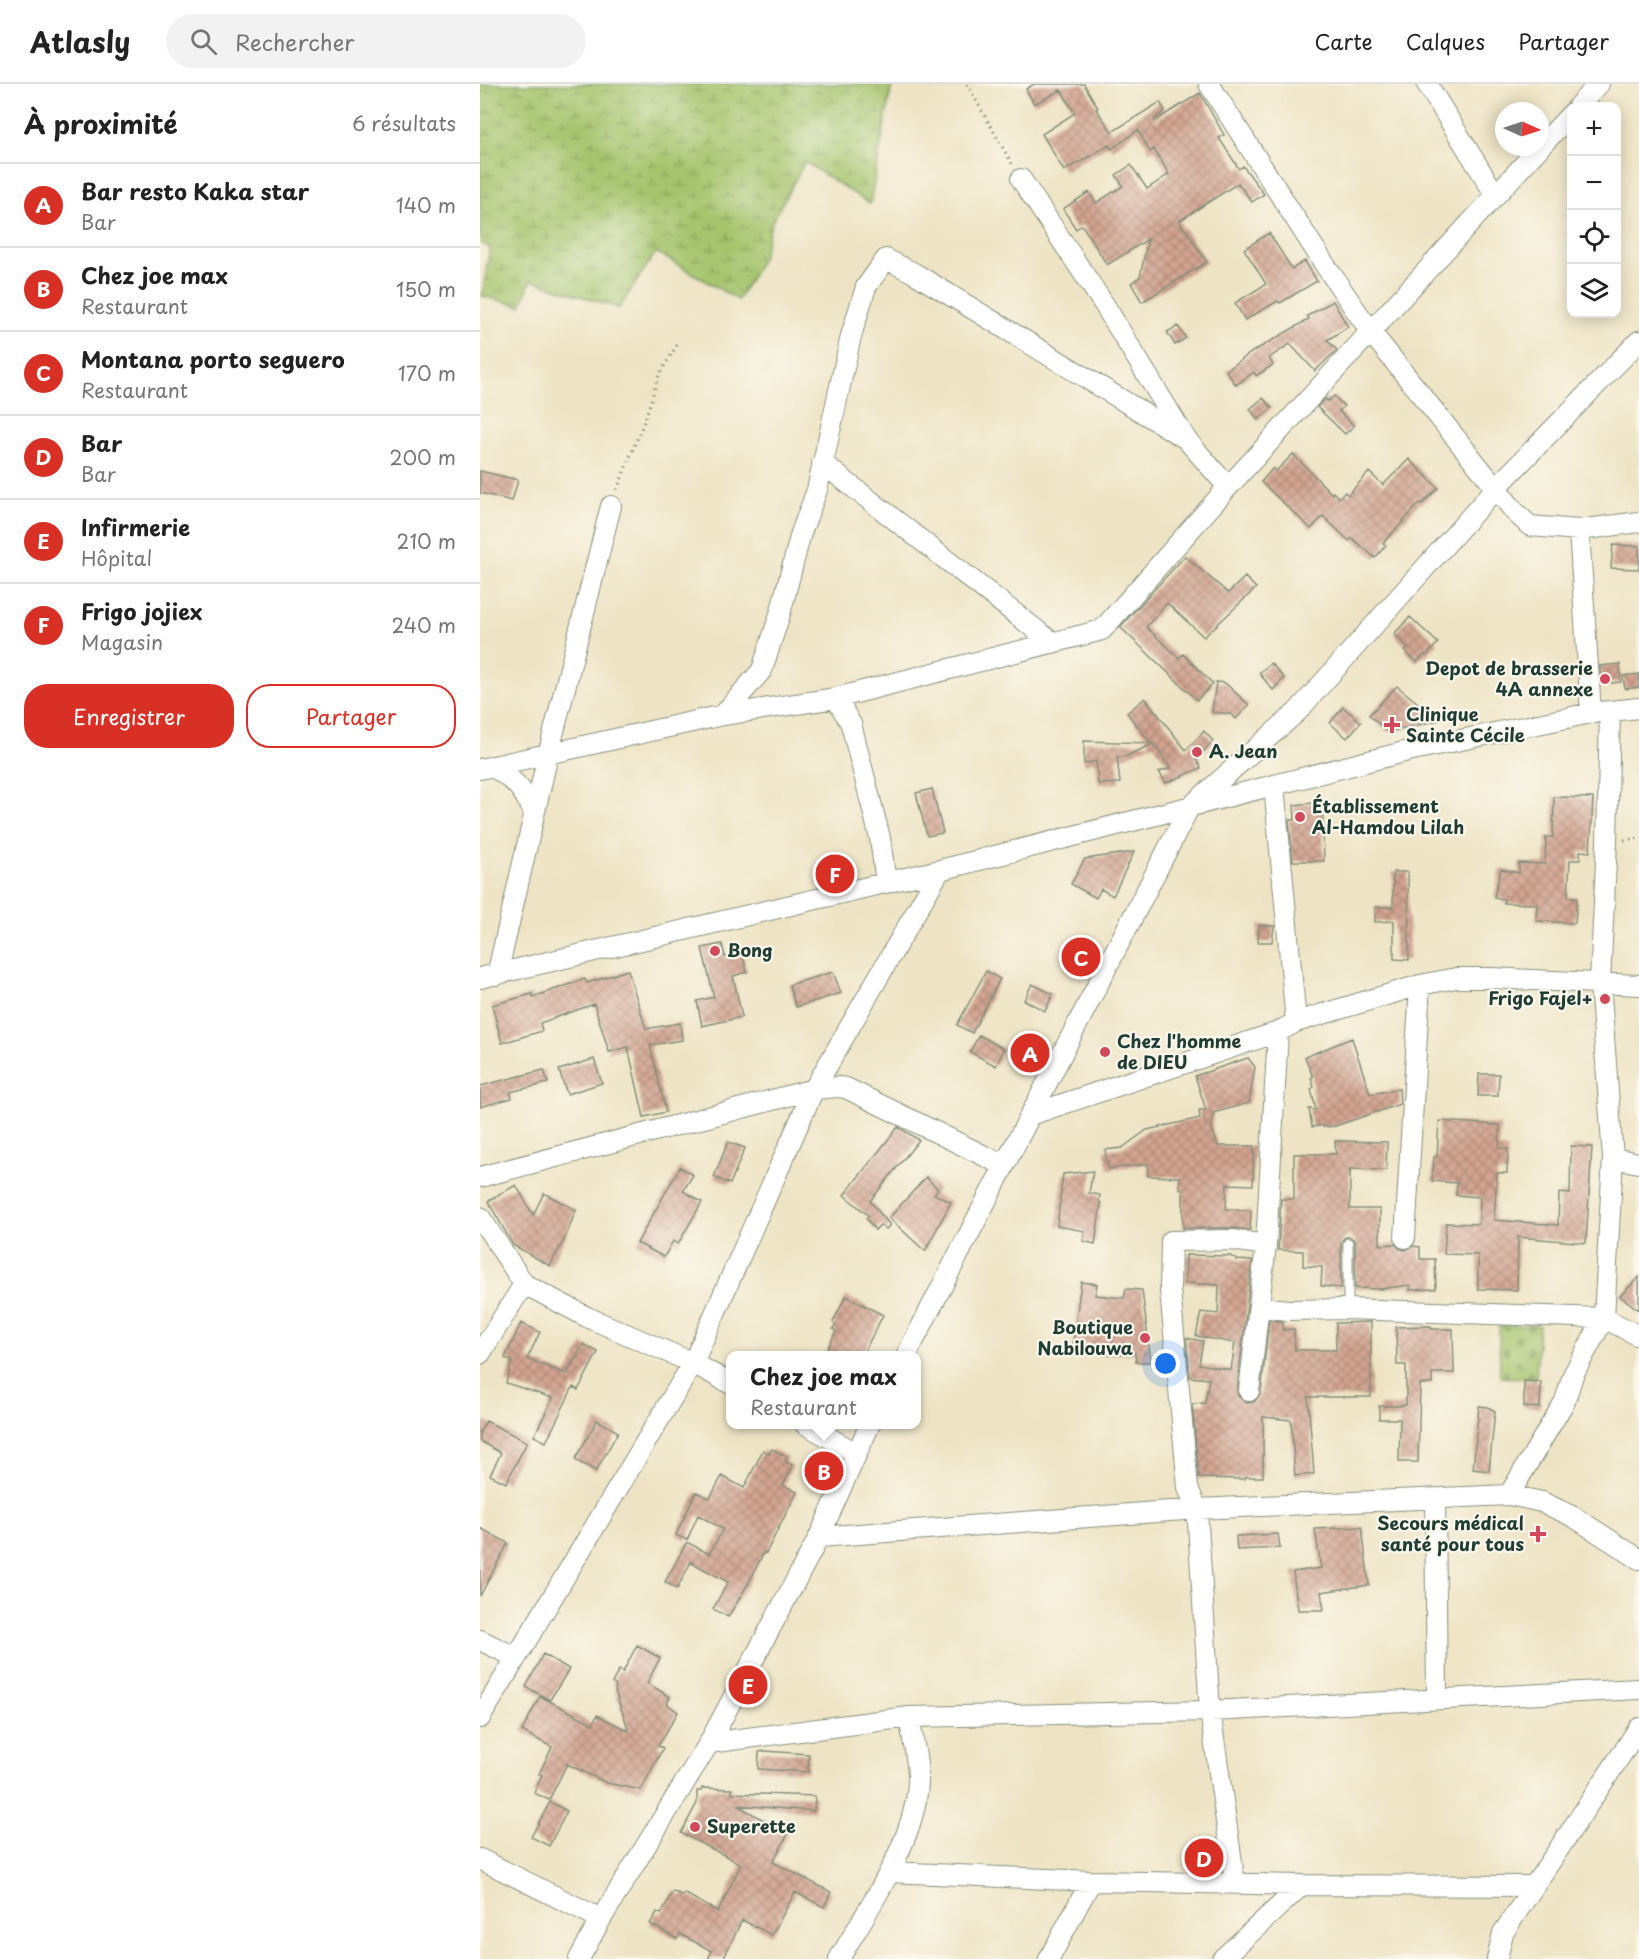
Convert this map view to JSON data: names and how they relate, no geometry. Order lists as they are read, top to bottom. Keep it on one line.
{"places":{"other":["Depot de brasserie 4A annexe","A. Jean","Établissement Al-Hamdou Lilah","Bong","Frigo Fajel+","Chez l'homme de DIEU","Boutique Nabilouwa","Superette"],"health":["Clinique Sainte Cécile","Secours médical santé pour tous"]},"north":"right","page":{"header":"Atlasly","search":"Rechercher","nav":["Carte","Calques","Partager"],"heading":["À proximité","6 résultats"],"map_buttons":["+","−"],"list":[{"mark":"A","name":"Bar resto Kaka star","note":"Bar","value":"140 m"},{"mark":"B","name":"Chez joe max","note":"Restaurant","value":"150 m"},{"mark":"C","name":"Montana porto seguero","note":"Restaurant","value":"170 m"},{"mark":"D","name":"Bar","note":"Bar","value":"200 m"},{"mark":"E","name":"Infirmerie","note":"Hôpital","value":"210 m"},{"mark":"F","name":"Frigo jojiex","note":"Magasin","value":"240 m"}],"buttons":["Enregistrer","Partager"],"pins":["F","C","A","B","E","D"],"popup":["Chez joe max","Restaurant"]}}
